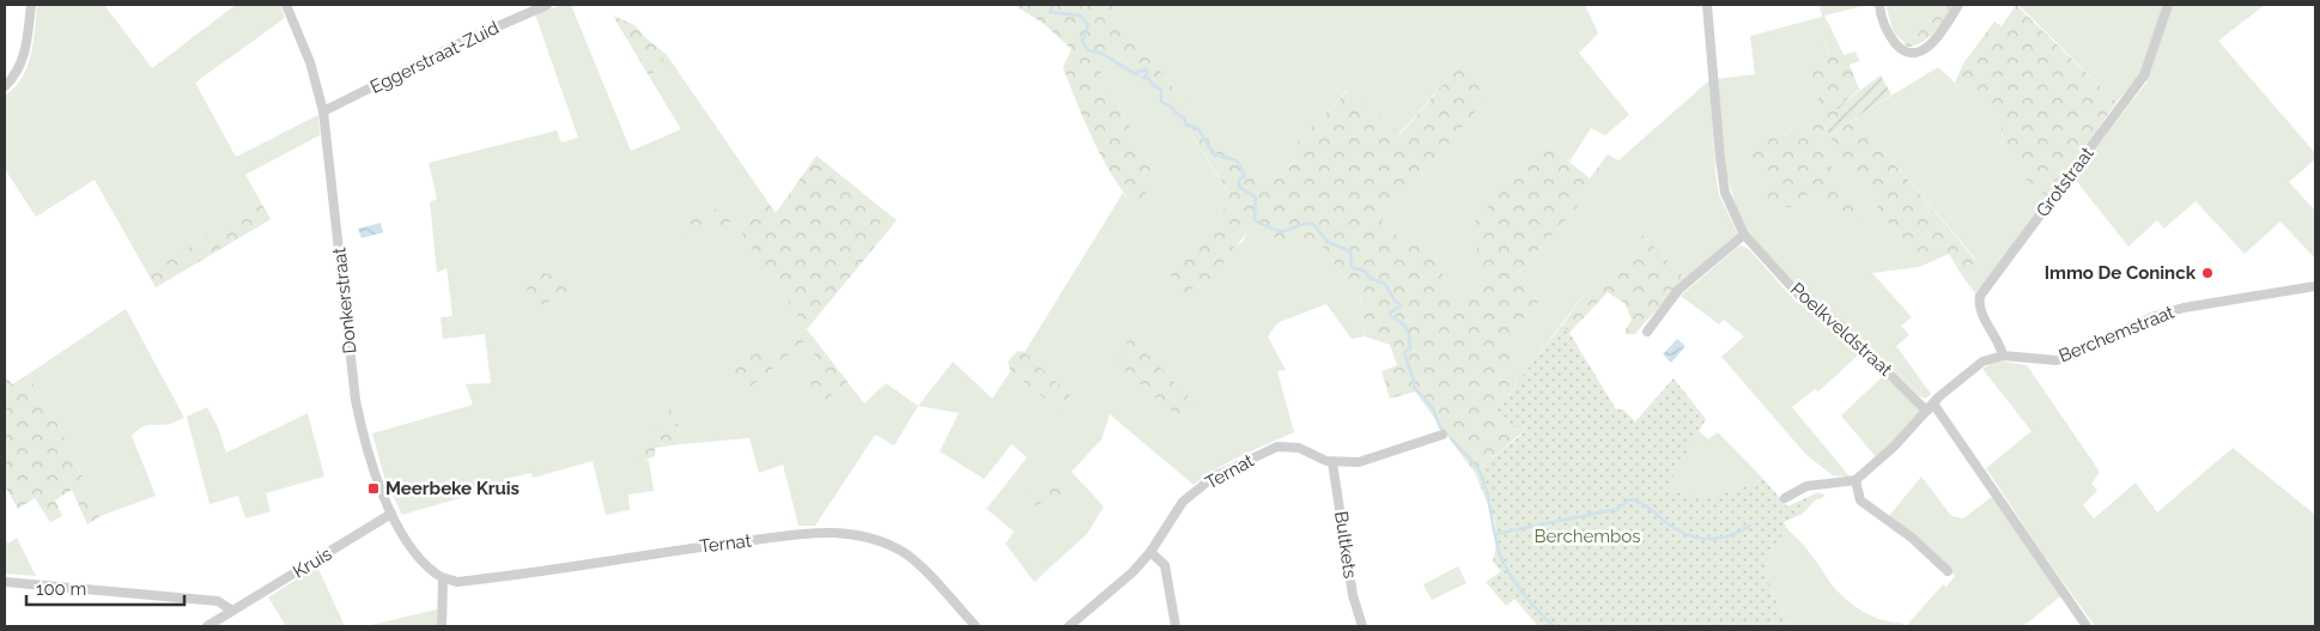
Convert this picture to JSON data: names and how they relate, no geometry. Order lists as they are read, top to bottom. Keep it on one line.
{"streets":{"street":["Eggerstraat-Zuid","Grotstraat","Donkerstraat","Poelkveldstraat","Berchemstraat","Ternat","Bultkets","Kruis"]},"crossings":[["Eggerstraat-Zuid","Donkerstraat"],["Grotstraat","Berchemstraat"],["Donkerstraat","Ternat"],["Donkerstraat","Kruis"],["Poelkveldstraat","Berchemstraat"],["Ternat","Bultkets"]],"parks":["Berchembos"],"places":{"other":["Immo De Coninck"],"transit":["Meerbeke Kruis"]},"scale_bar":"100 m"}
